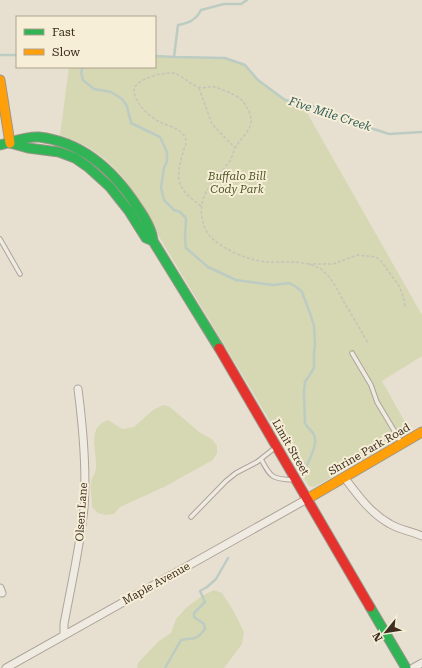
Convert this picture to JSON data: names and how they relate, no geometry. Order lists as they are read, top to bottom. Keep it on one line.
{"streets":{"street":["Limit Street","Shrine Park Road","Olsen Lane","Maple Avenue"]},"crossings":[["Limit Street","Shrine Park Road"],["Limit Street","Maple Avenue"],["Shrine Park Road","Maple Avenue"],["Olsen Lane","Maple Avenue"]],"water":["Five Mile Creek"],"parks":["Buffalo Bill Cody Park"],"legend":["Fast","Slow"],"north":"bottom left"}
